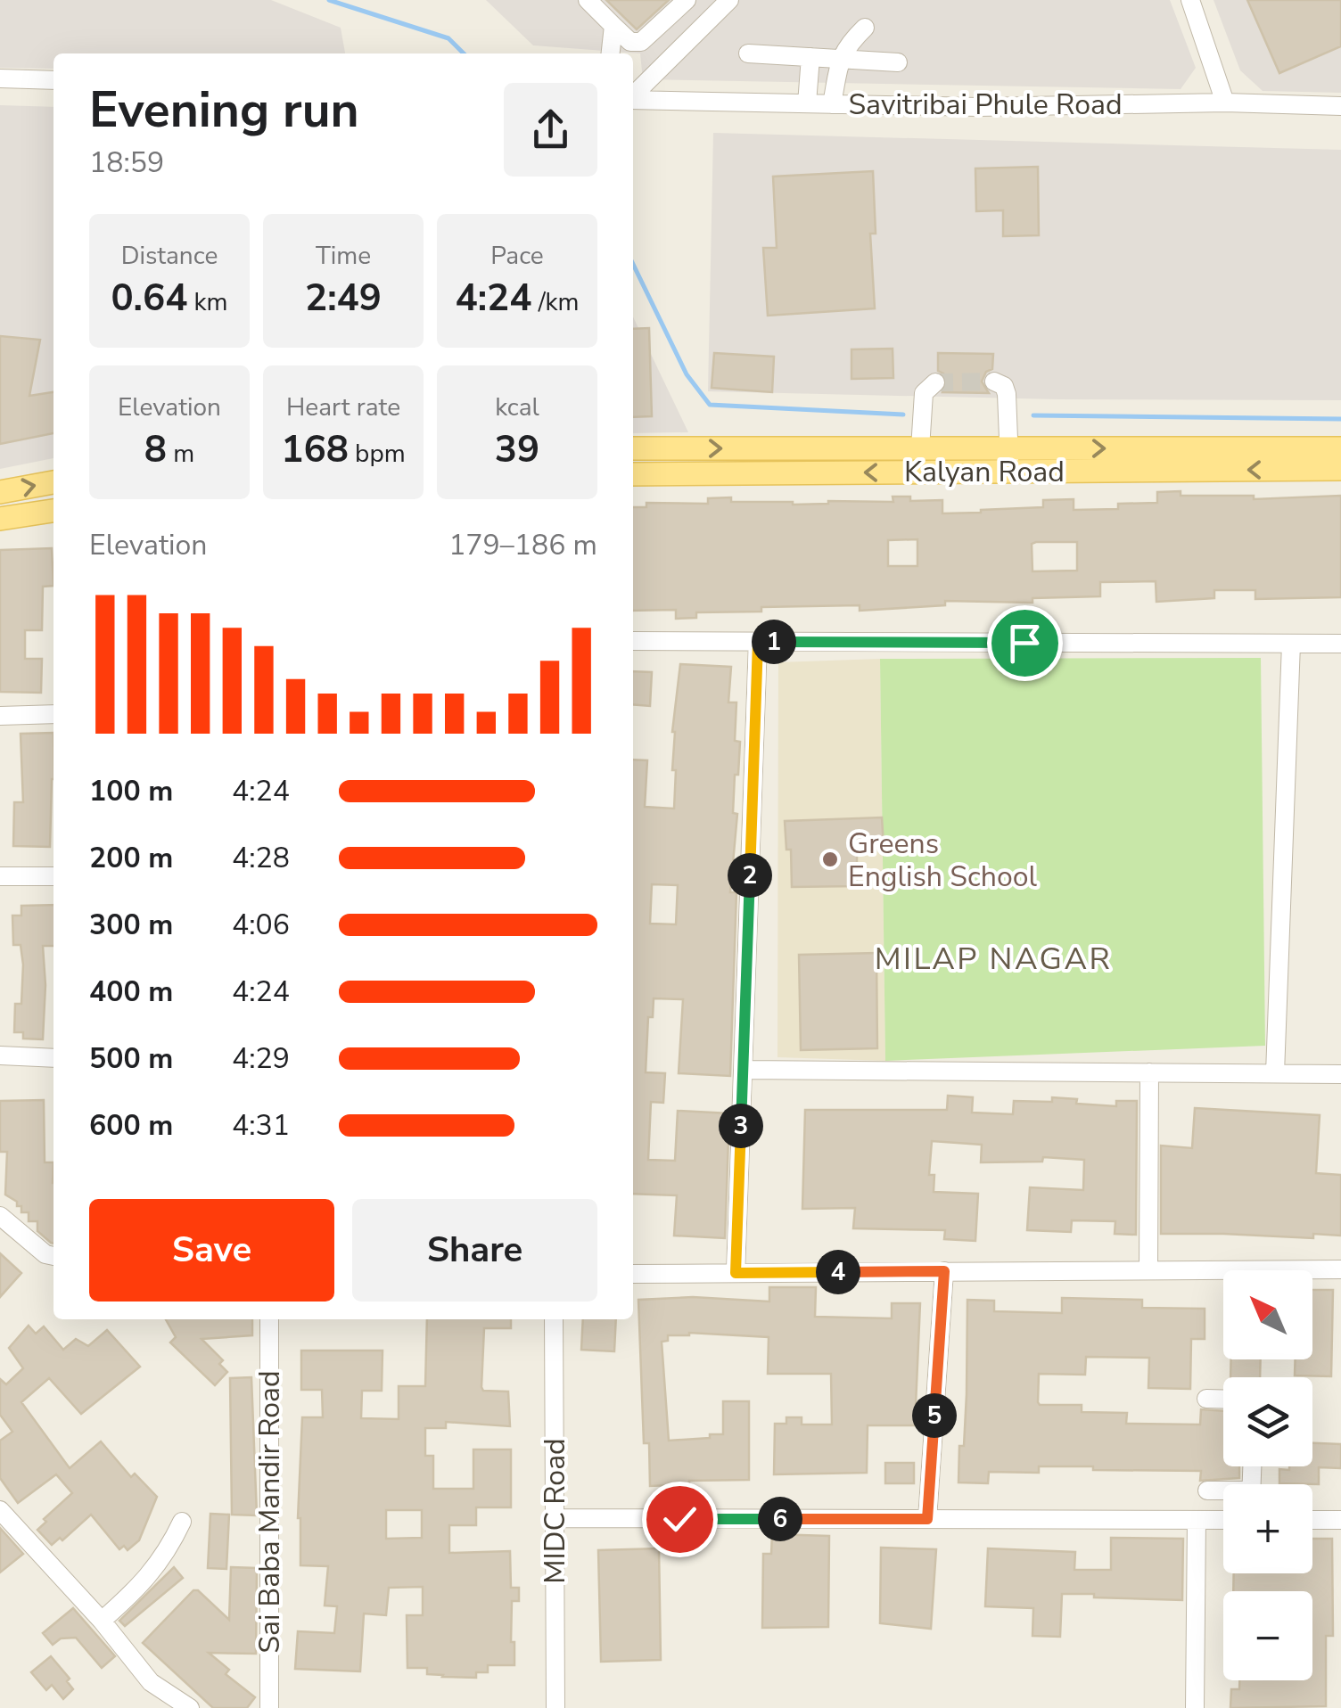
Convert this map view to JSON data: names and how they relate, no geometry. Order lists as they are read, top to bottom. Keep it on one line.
{"streets":{"main road":["Kalyan Road"],"street":["Savitribai Phule Road","MIDC Road","Sai Baba Mandir Road"]},"districts":["MILAP NAGAR"],"places":["Greens English School"],"north":"top left","page":{"heading":["Evening run","18:59"],"stats":[["Distance","0.64 km"],["Time","2:49"],["Pace","4:24 /km"],["Elevation","8 m"],["Heart rate","168 bpm"],["kcal","39"]],"chart":["Elevation","179–186 m"],"pins":["1","2","3","4","5","6"],"list":[{"name":"100 m","note":"4:24"},{"name":"200 m","note":"4:28"},{"name":"300 m","note":"4:06"},{"name":"400 m","note":"4:24"},{"name":"500 m","note":"4:29"},{"name":"600 m","note":"4:31"}],"buttons":["Save","Share"],"map_buttons":["+","−"]}}
